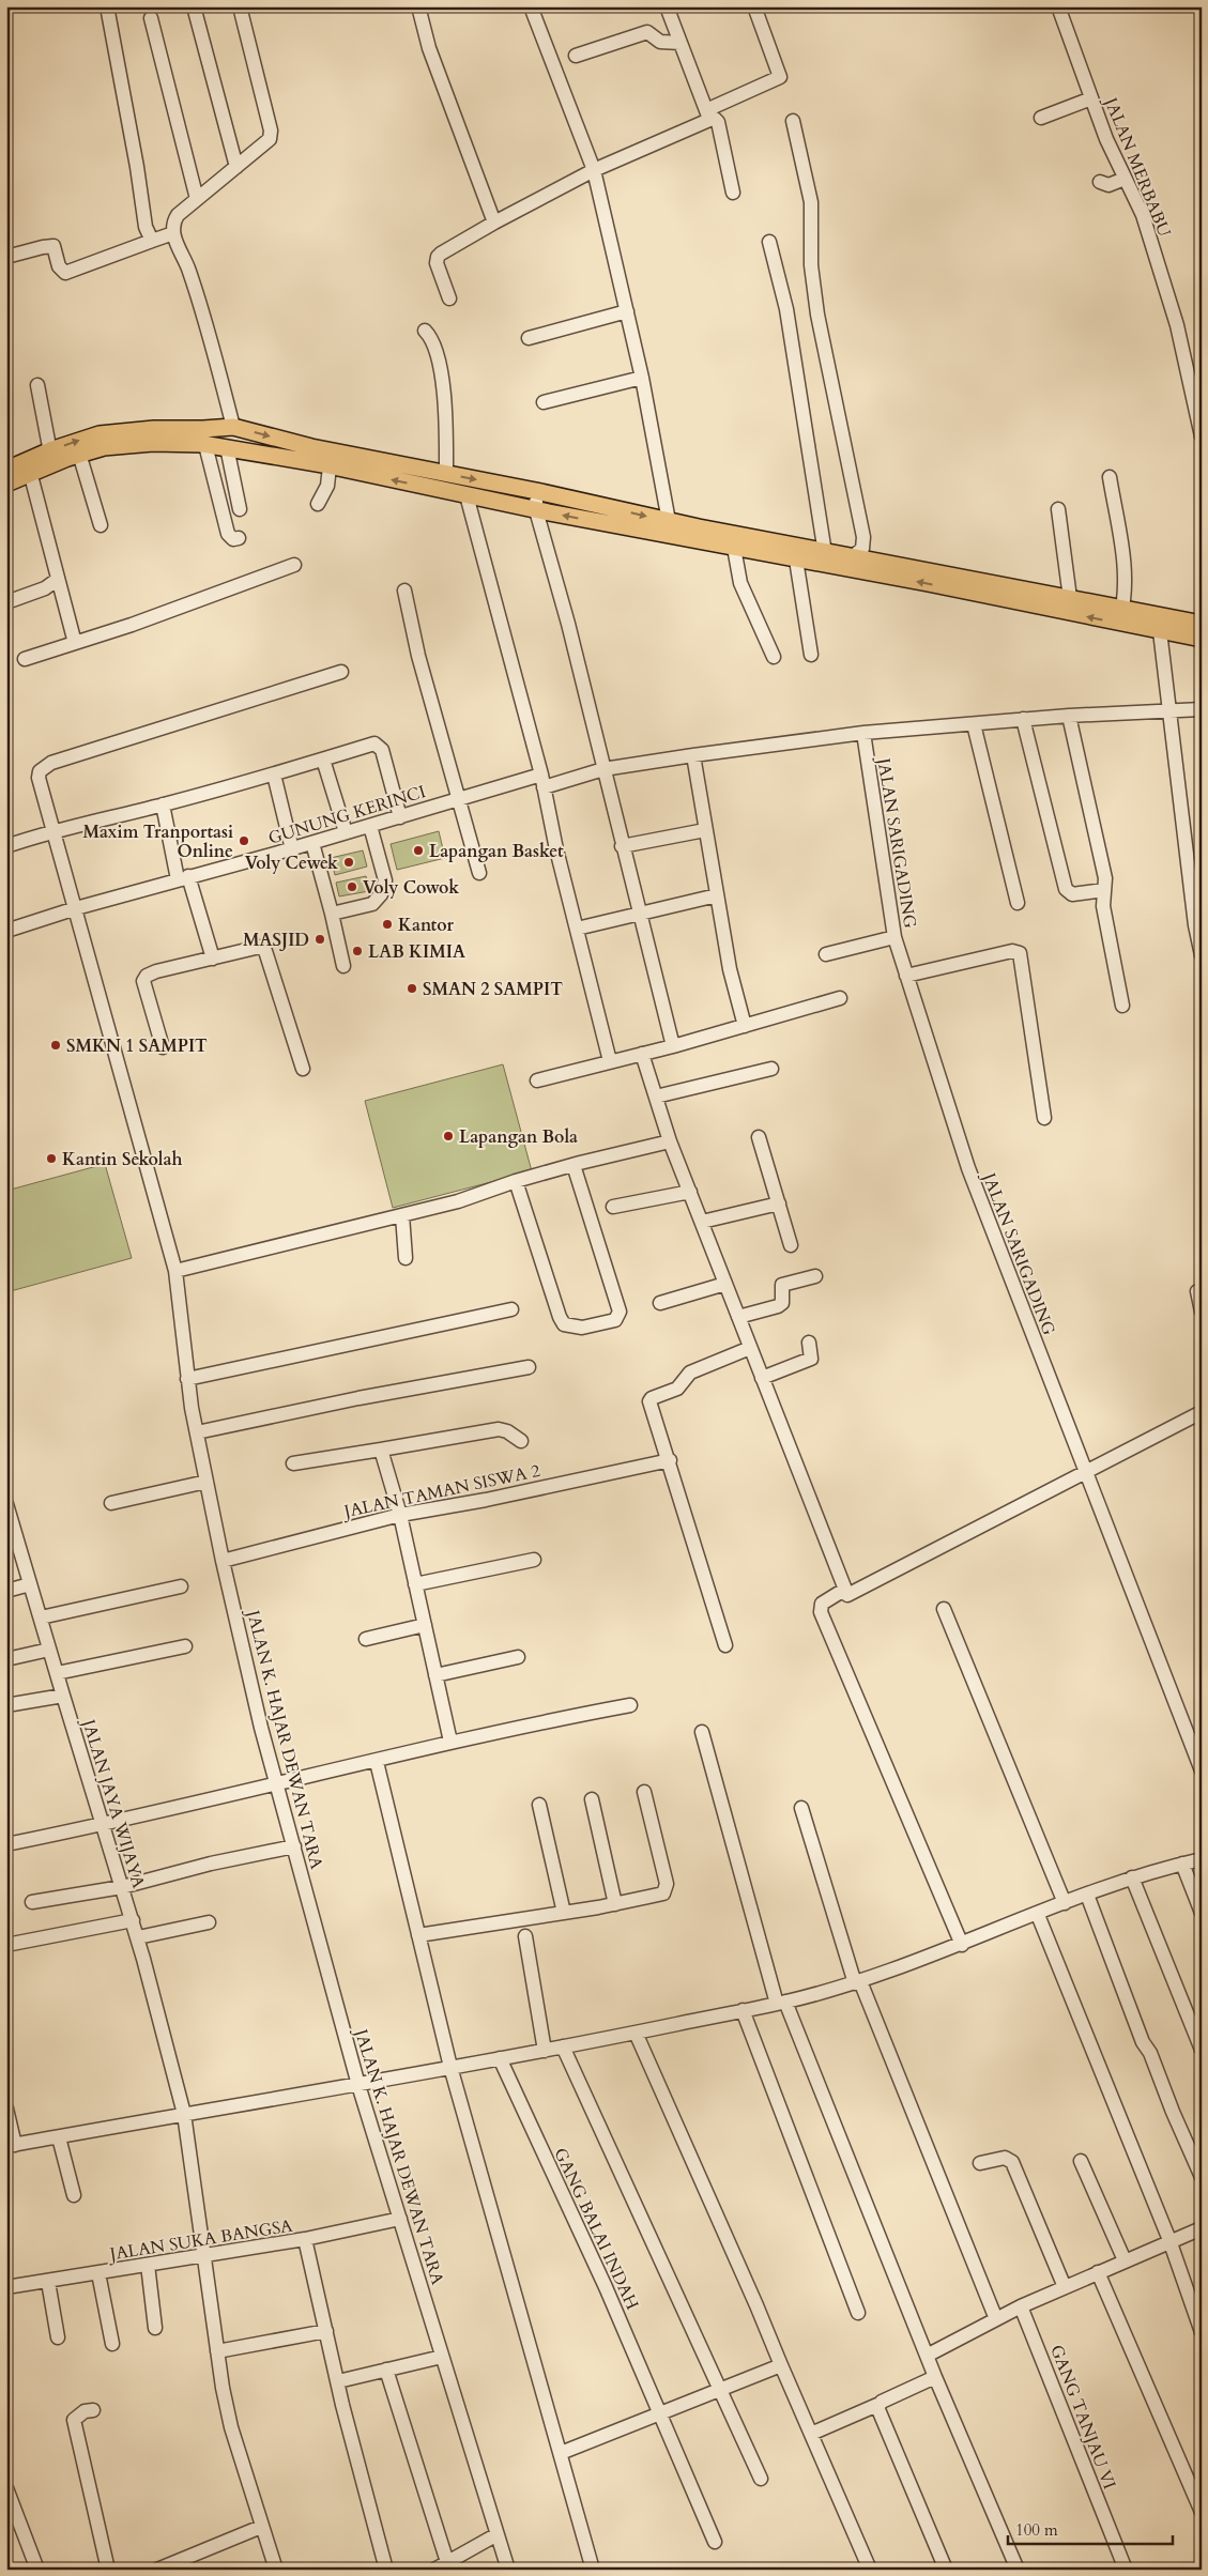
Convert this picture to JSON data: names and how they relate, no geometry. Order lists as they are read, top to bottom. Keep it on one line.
{"streets":{"street":["JALAN MERBABU","GUNUNG KERINCI","JALAN SARIGADING","JALAN TAMAN SISWA 2","JALAN K. HAJAR DEWAN TARA","JALAN JAYA WIJAYA","GANG BALAI INDAH","JALAN SUKA BANGSA","GANG TANJAU VI"]},"crossings":[["GUNUNG KERINCI","JALAN SARIGADING"],["GUNUNG KERINCI","JALAN K. HAJAR DEWAN TARA"],["JALAN TAMAN SISWA 2","JALAN K. HAJAR DEWAN TARA"],["JALAN K. HAJAR DEWAN TARA","JALAN SUKA BANGSA"],["JALAN JAYA WIJAYA","JALAN SUKA BANGSA"]],"places":["Maxim Tranportasi Online","Lapangan Basket","Voly Cewek","Voly Cowok","Kantor","MASJID","LAB KIMIA","SMAN 2 SAMPIT","SMKN 1 SAMPIT","Lapangan Bola","Kantin Sekolah"],"scale_bar":"100 m"}
